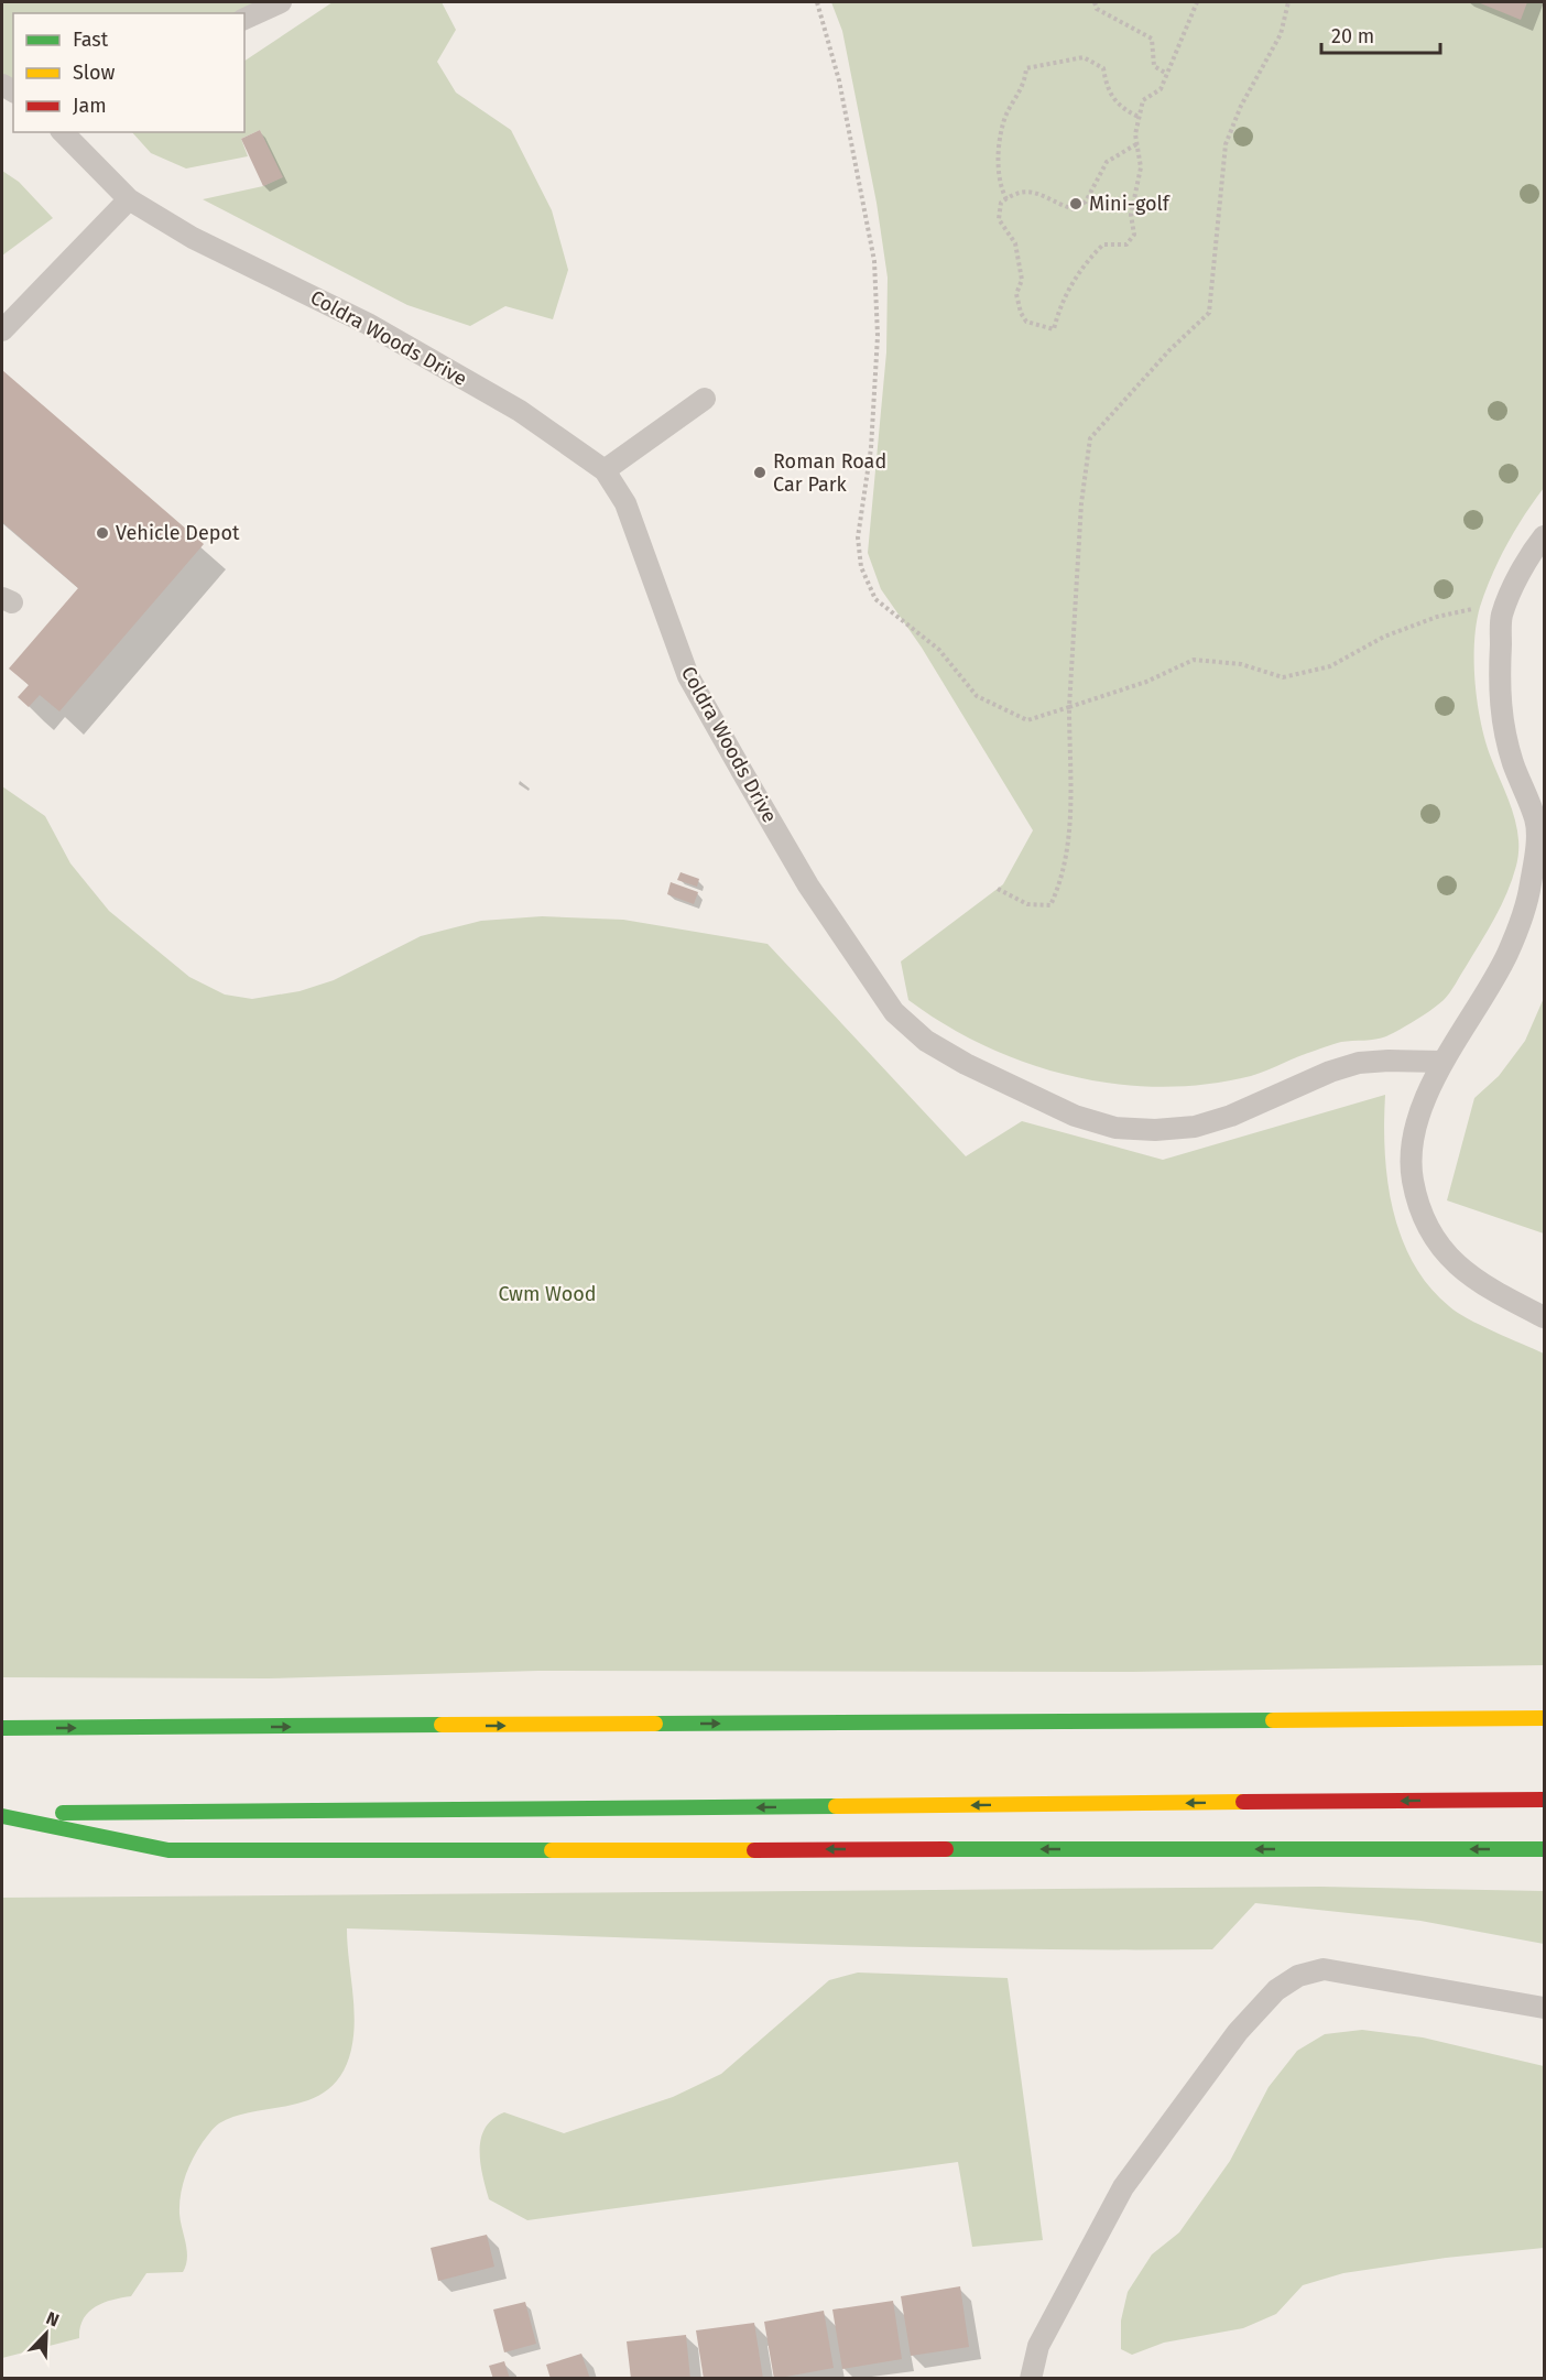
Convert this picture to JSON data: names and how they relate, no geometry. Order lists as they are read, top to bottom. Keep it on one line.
{"streets":{"lane":["Coldra Woods Drive"]},"parks":["Cwm Wood"],"places":["Mini-golf","Roman Road Car Park","Vehicle Depot"],"legend":["Fast","Slow","Jam"],"scale_bar":"20 m","north":"top right"}
